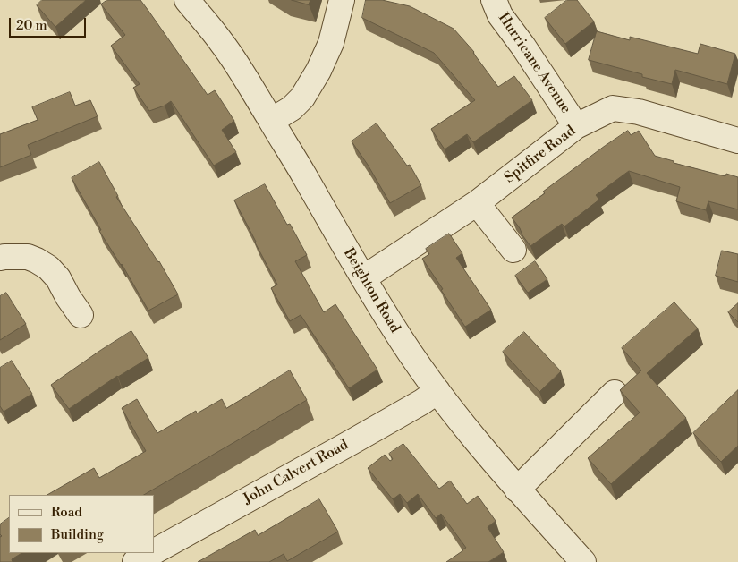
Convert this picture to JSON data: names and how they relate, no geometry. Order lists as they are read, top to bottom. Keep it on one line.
{"streets":{"street":["Hurricane Avenue","Spitfire Road","Beighton Road","John Calvert Road"]},"crossings":[["Hurricane Avenue","Spitfire Road"],["Spitfire Road","Beighton Road"],["Beighton Road","John Calvert Road"]],"legend":["Road","Building"],"scale_bar":"20 m"}
